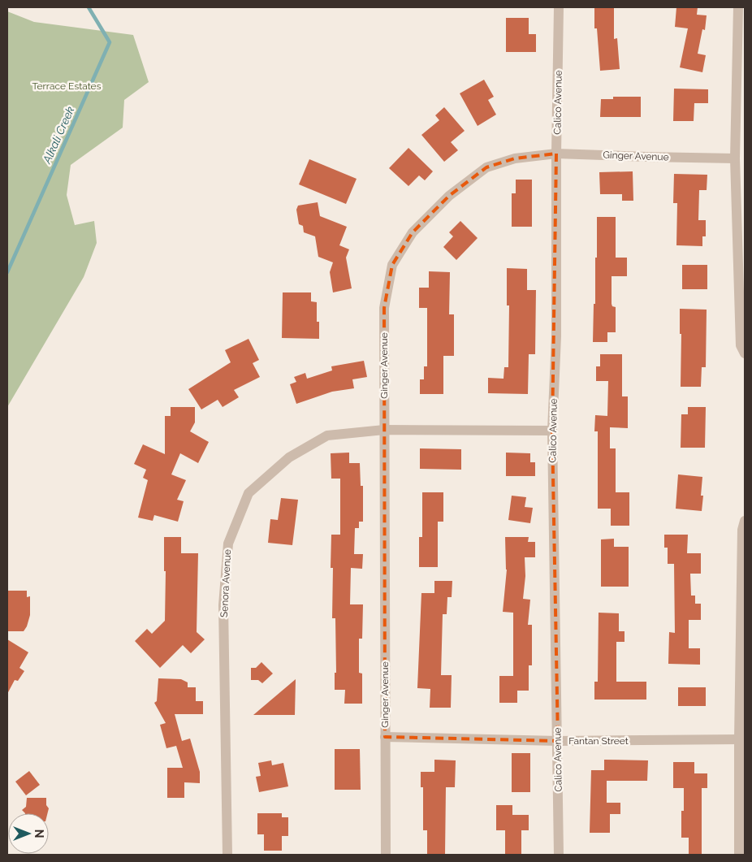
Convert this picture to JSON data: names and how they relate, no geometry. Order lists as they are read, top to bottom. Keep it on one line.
{"streets":{"street":["Calico Avenue","Ginger Avenue","Senora Avenue","Fantan Street"]},"crossings":[["Calico Avenue","Ginger Avenue"],["Calico Avenue","Senora Avenue"],["Calico Avenue","Fantan Street"],["Ginger Avenue","Senora Avenue"],["Ginger Avenue","Fantan Street"]],"water":["Alkali Creek"],"parks":["Terrace Estates"],"north":"right"}
